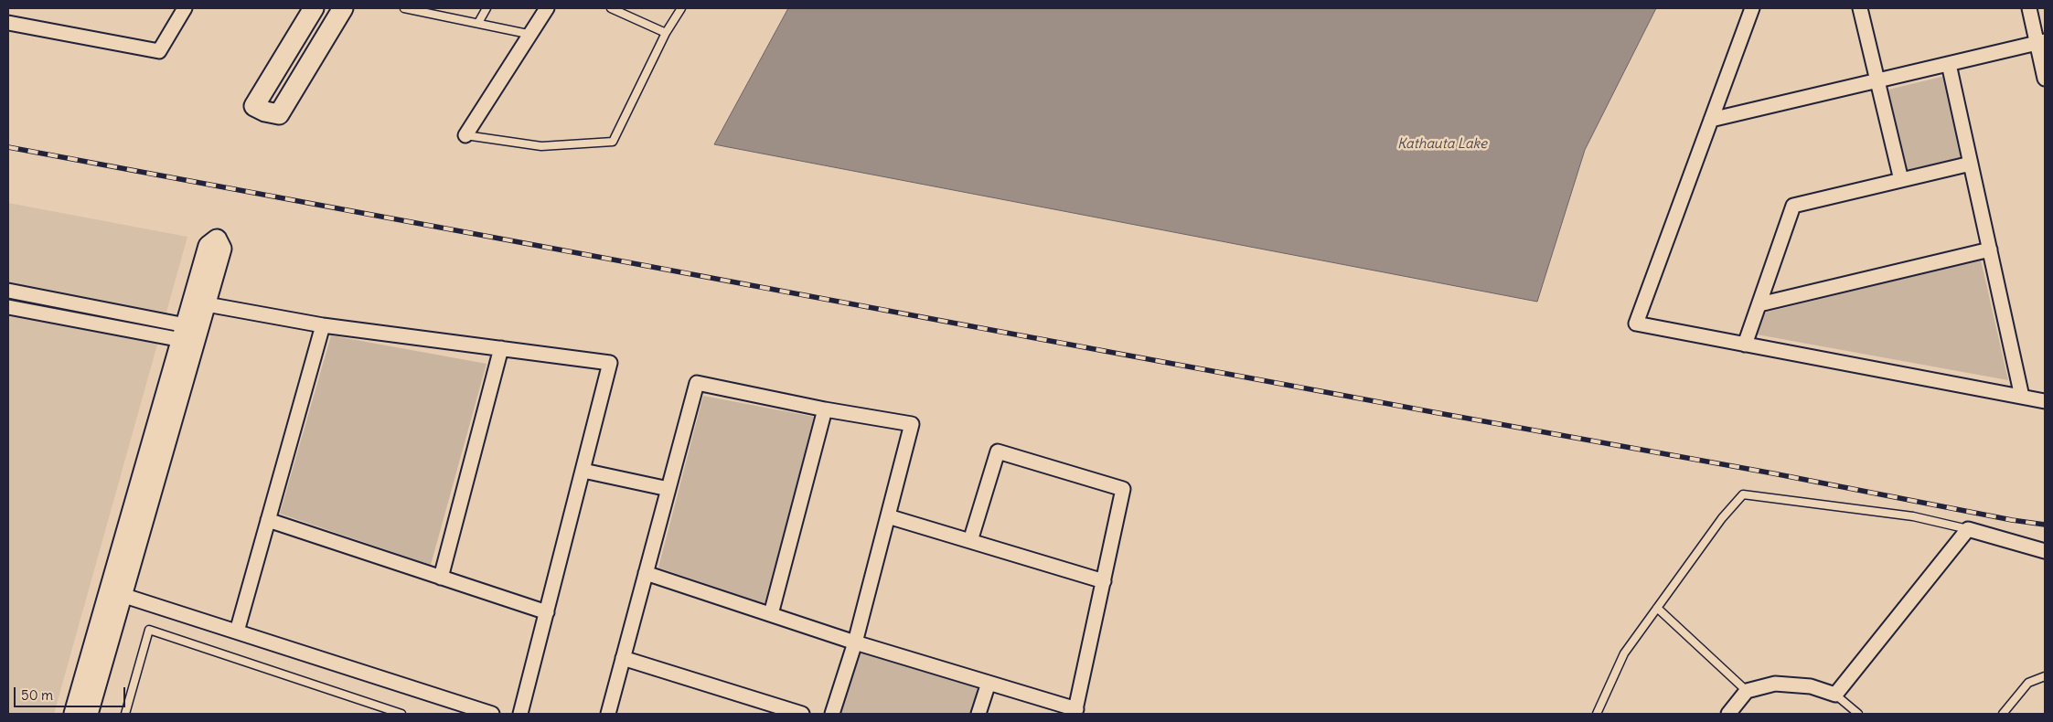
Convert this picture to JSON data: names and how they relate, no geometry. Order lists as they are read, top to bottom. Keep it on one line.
{"water":["Kathauta Lake"],"scale_bar":"50 m"}
